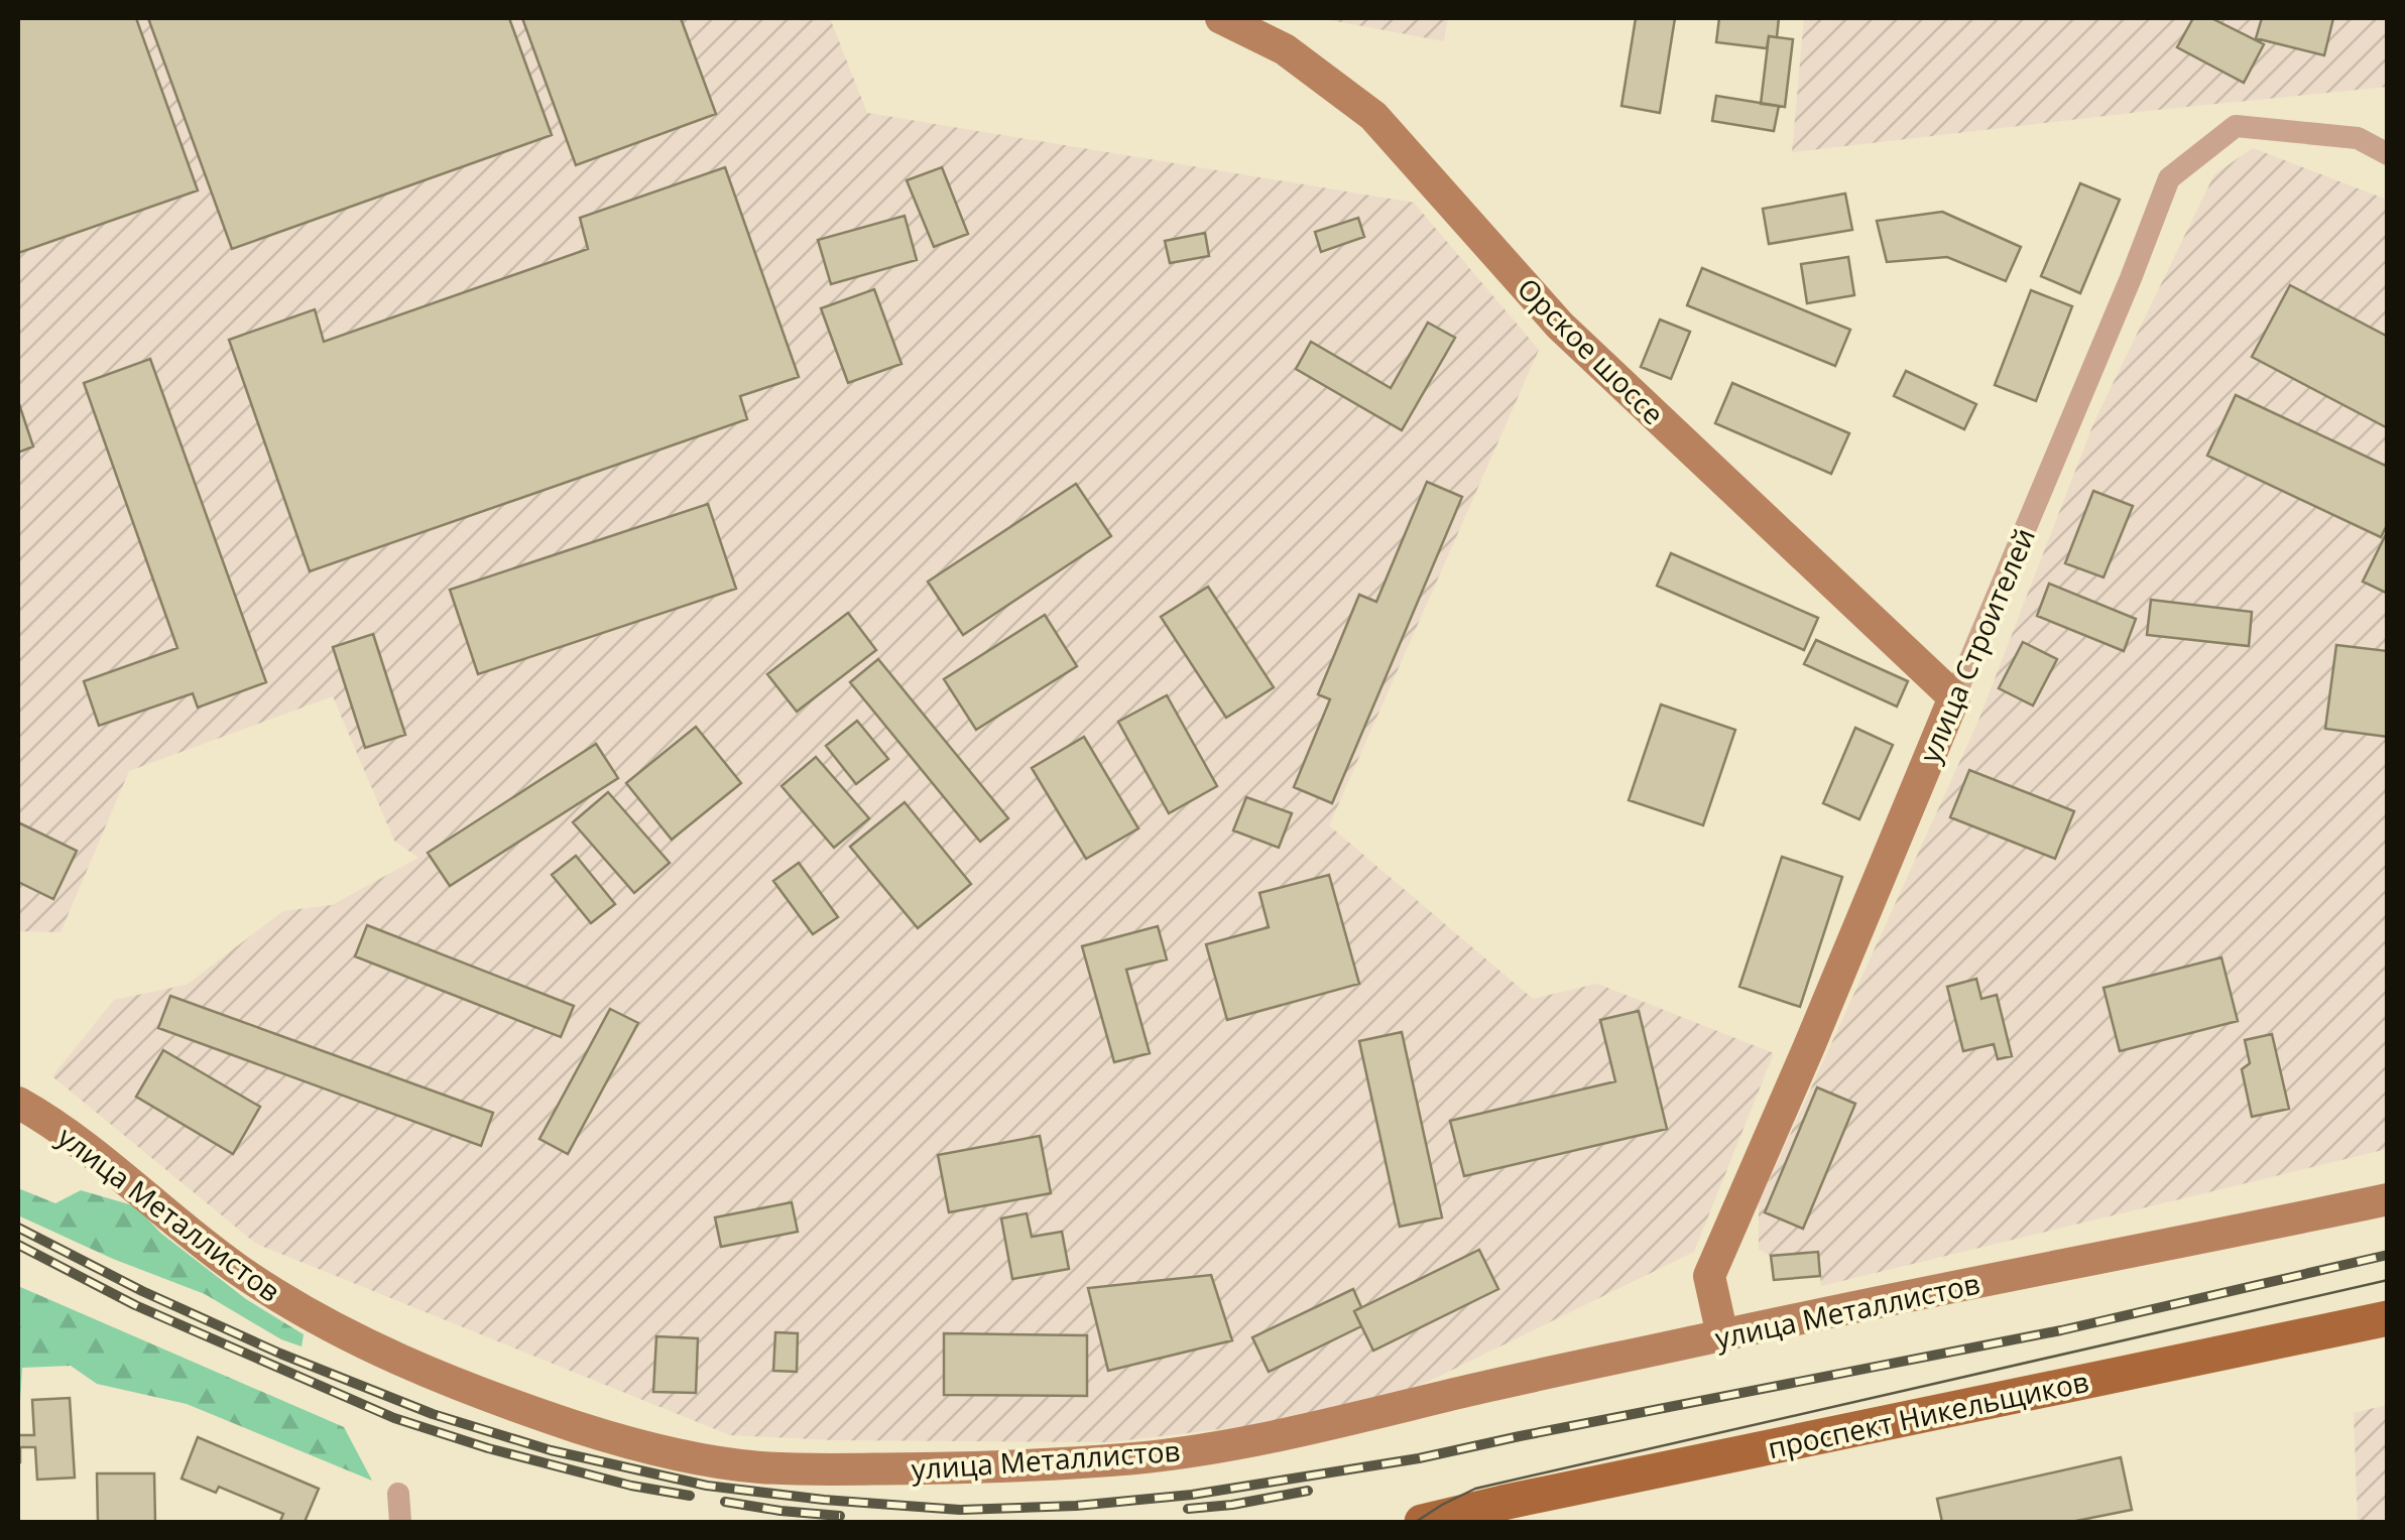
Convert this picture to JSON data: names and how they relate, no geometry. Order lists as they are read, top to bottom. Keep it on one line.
{"streets":{"main road":["Орское шоссе","улица Строителей","улица Металлистов","проспект Никельщиков"]},"crossings":[["Орское шоссе","улица Строителей"],["улица Строителей","улица Металлистов"]]}
